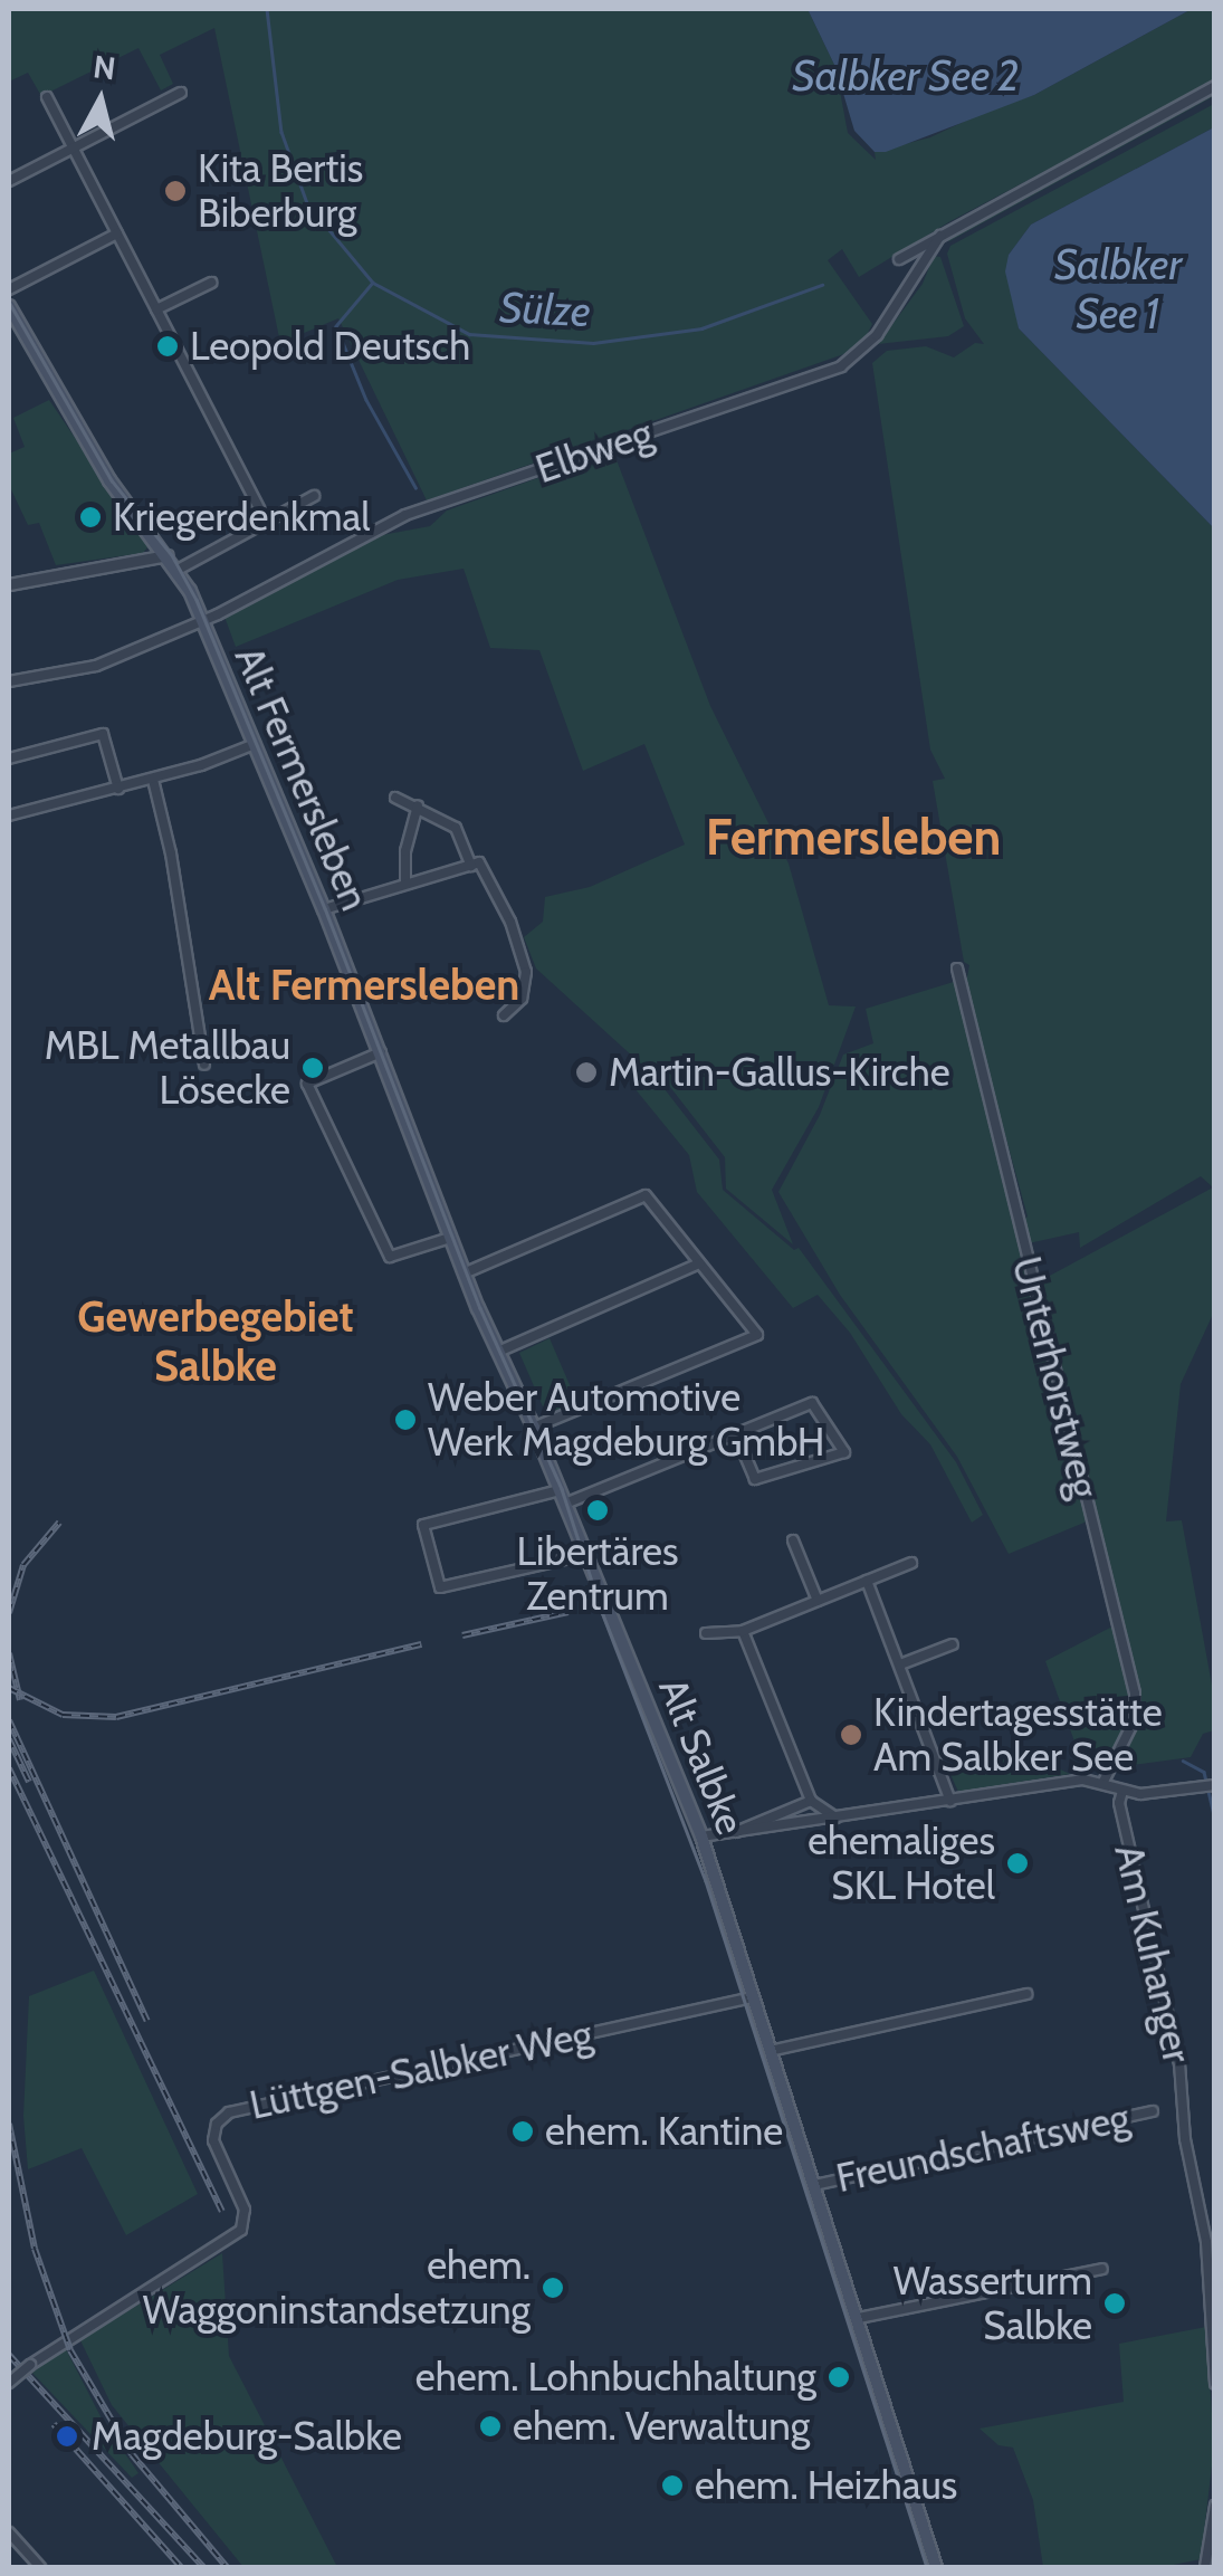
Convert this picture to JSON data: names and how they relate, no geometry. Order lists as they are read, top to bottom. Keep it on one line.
{"streets":{"main road":["Alt Fermersleben","Alt Salbke"],"street":["Elbweg","Unterhorstweg","Am Kuhanger","Lüttgen-Salbker Weg","Freundschaftsweg"]},"crossings":[["Elbweg","Alt Fermersleben"],["Alt Fermersleben","Alt Salbke"],["Alt Salbke","Lüttgen-Salbker Weg"],["Alt Salbke","Freundschaftsweg"]],"districts":["Fermersleben","Alt Fermersleben","Gewerbegebiet Salbke"],"water":["Salbker See 2","Salbker See 1","Sülze"],"places":["Kita Bertis Biberburg","Leopold Deutsch","Kriegerdenkmal","MBL Metallbau Lösecke","Martin-Gallus-Kirche","Weber Automotive Werk Magdeburg GmbH","Libertäres Zentrum","Kindertagesstätte Am Salbker See","ehemaliges SKL Hotel","ehem. Kantine","ehem. Waggoninstandsetzung","Wasserturm Salbke","ehem. Lohnbuchhaltung","ehem. Verwaltung","Magdeburg-Salbke","ehem. Heizhaus"],"north":"top"}
